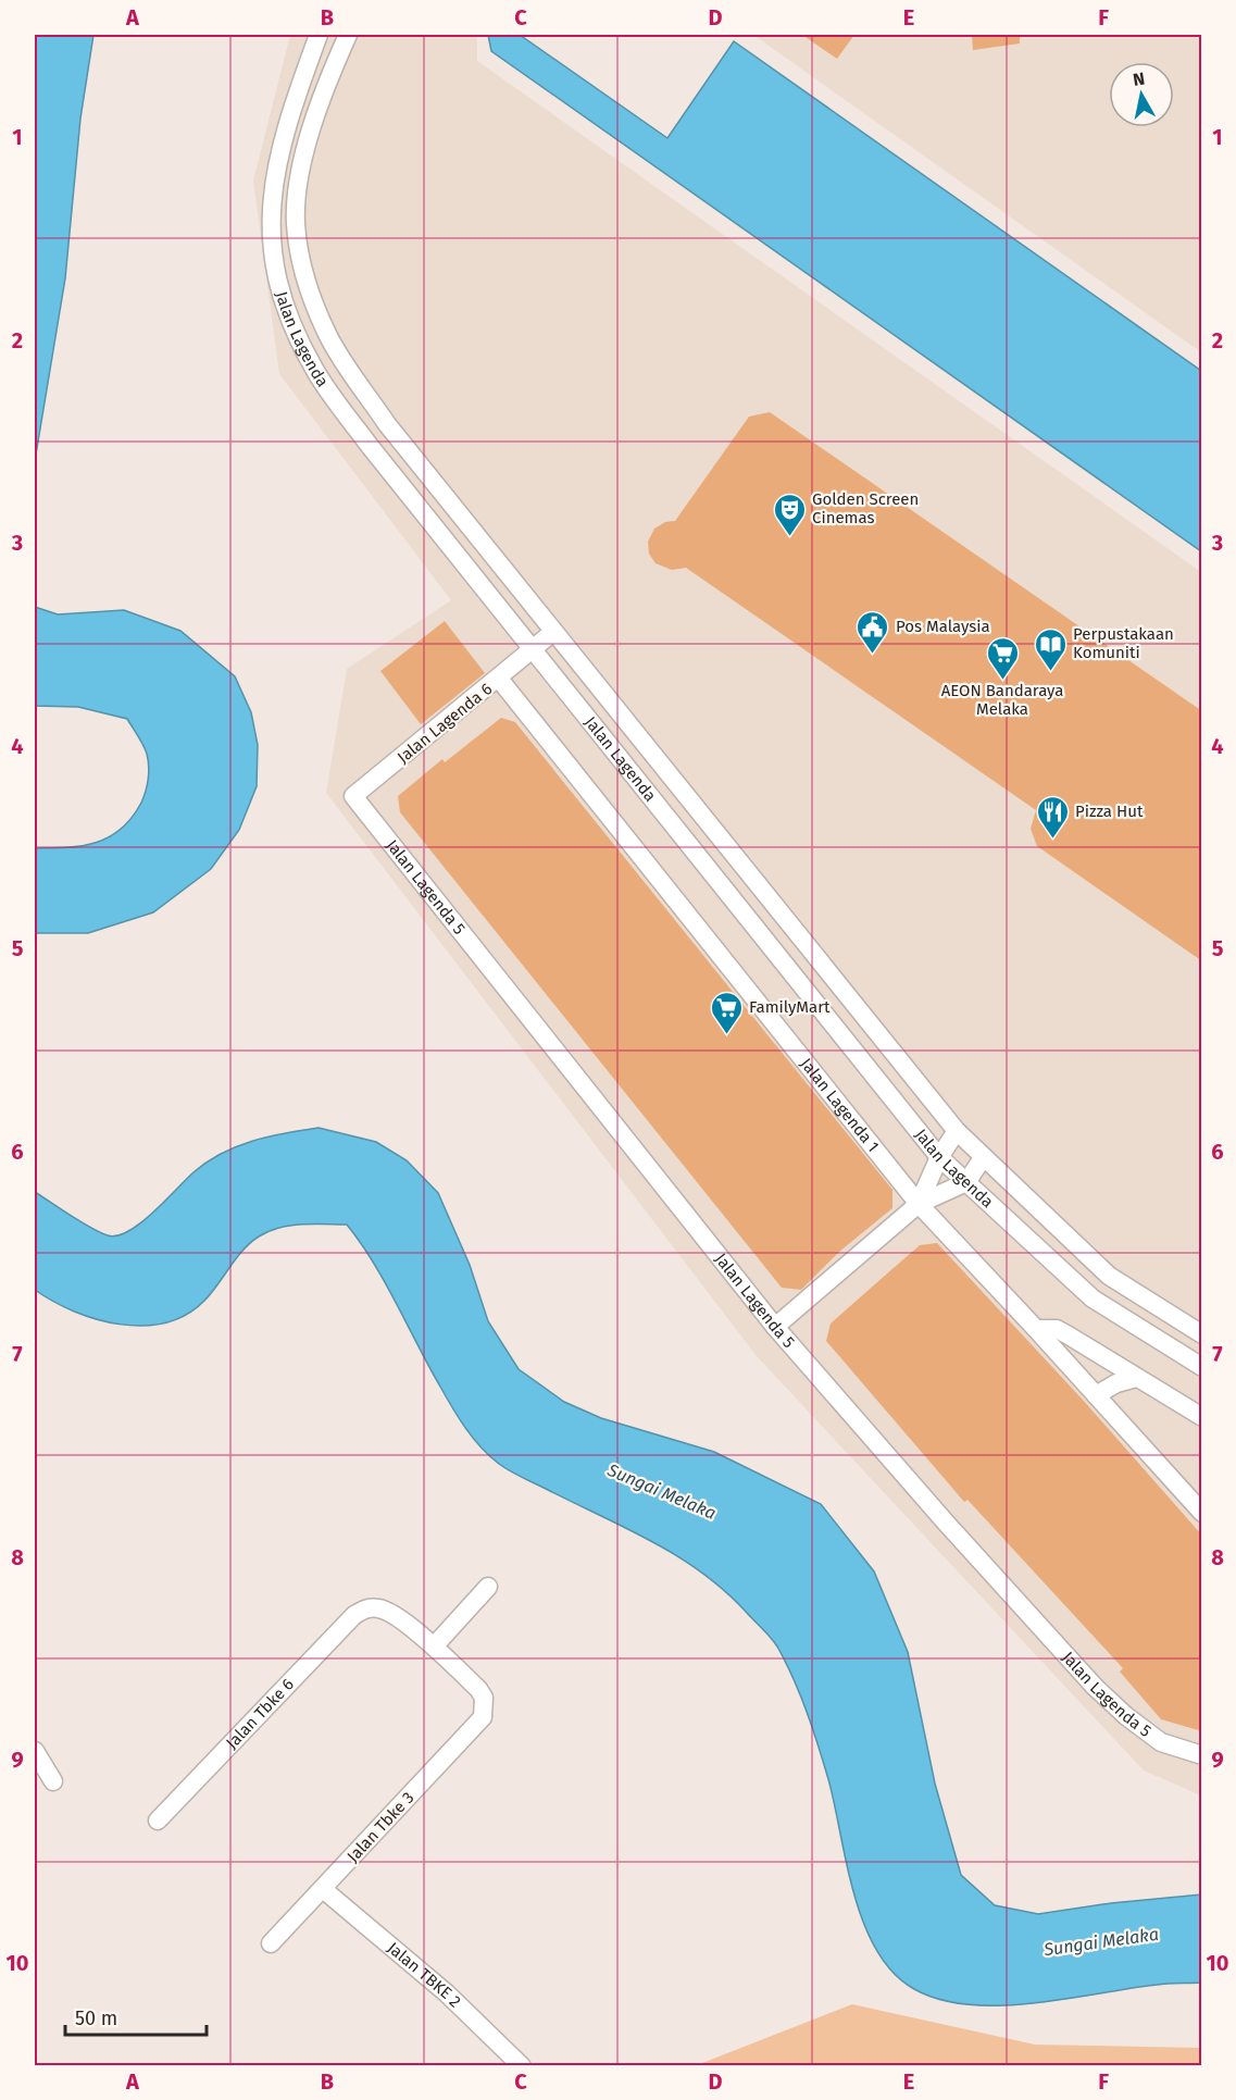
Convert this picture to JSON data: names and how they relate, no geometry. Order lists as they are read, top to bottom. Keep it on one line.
{"streets":{"street":["Jalan Lagenda","Jalan Lagenda 6","Jalan Lagenda 5","Jalan Lagenda 1","Jalan Tbke 6","Jalan Tbke 3","Jalan TBKE 2"]},"crossings":[["Jalan Lagenda","Jalan Lagenda 6"],["Jalan Lagenda 6","Jalan Lagenda 5"],["Jalan Lagenda 6","Jalan Lagenda 1"],["Jalan Tbke 6","Jalan Tbke 3"],["Jalan Tbke 3","Jalan TBKE 2"]],"water":["Sungai Melaka"],"places":{"theatre":["Golden Screen Cinemas"],"public building":["Pos Malaysia"],"library":["Perpustakaan Komuniti"],"supermarket":["AEON Bandaraya Melaka","FamilyMart"],"restaurant":["Pizza Hut"]},"scale_bar":"50 m","north":"top","grid":{"columns":["A","B","C","D","E","F"],"rows":["1","2","3","4","5","6","7","8","9","10"]}}
